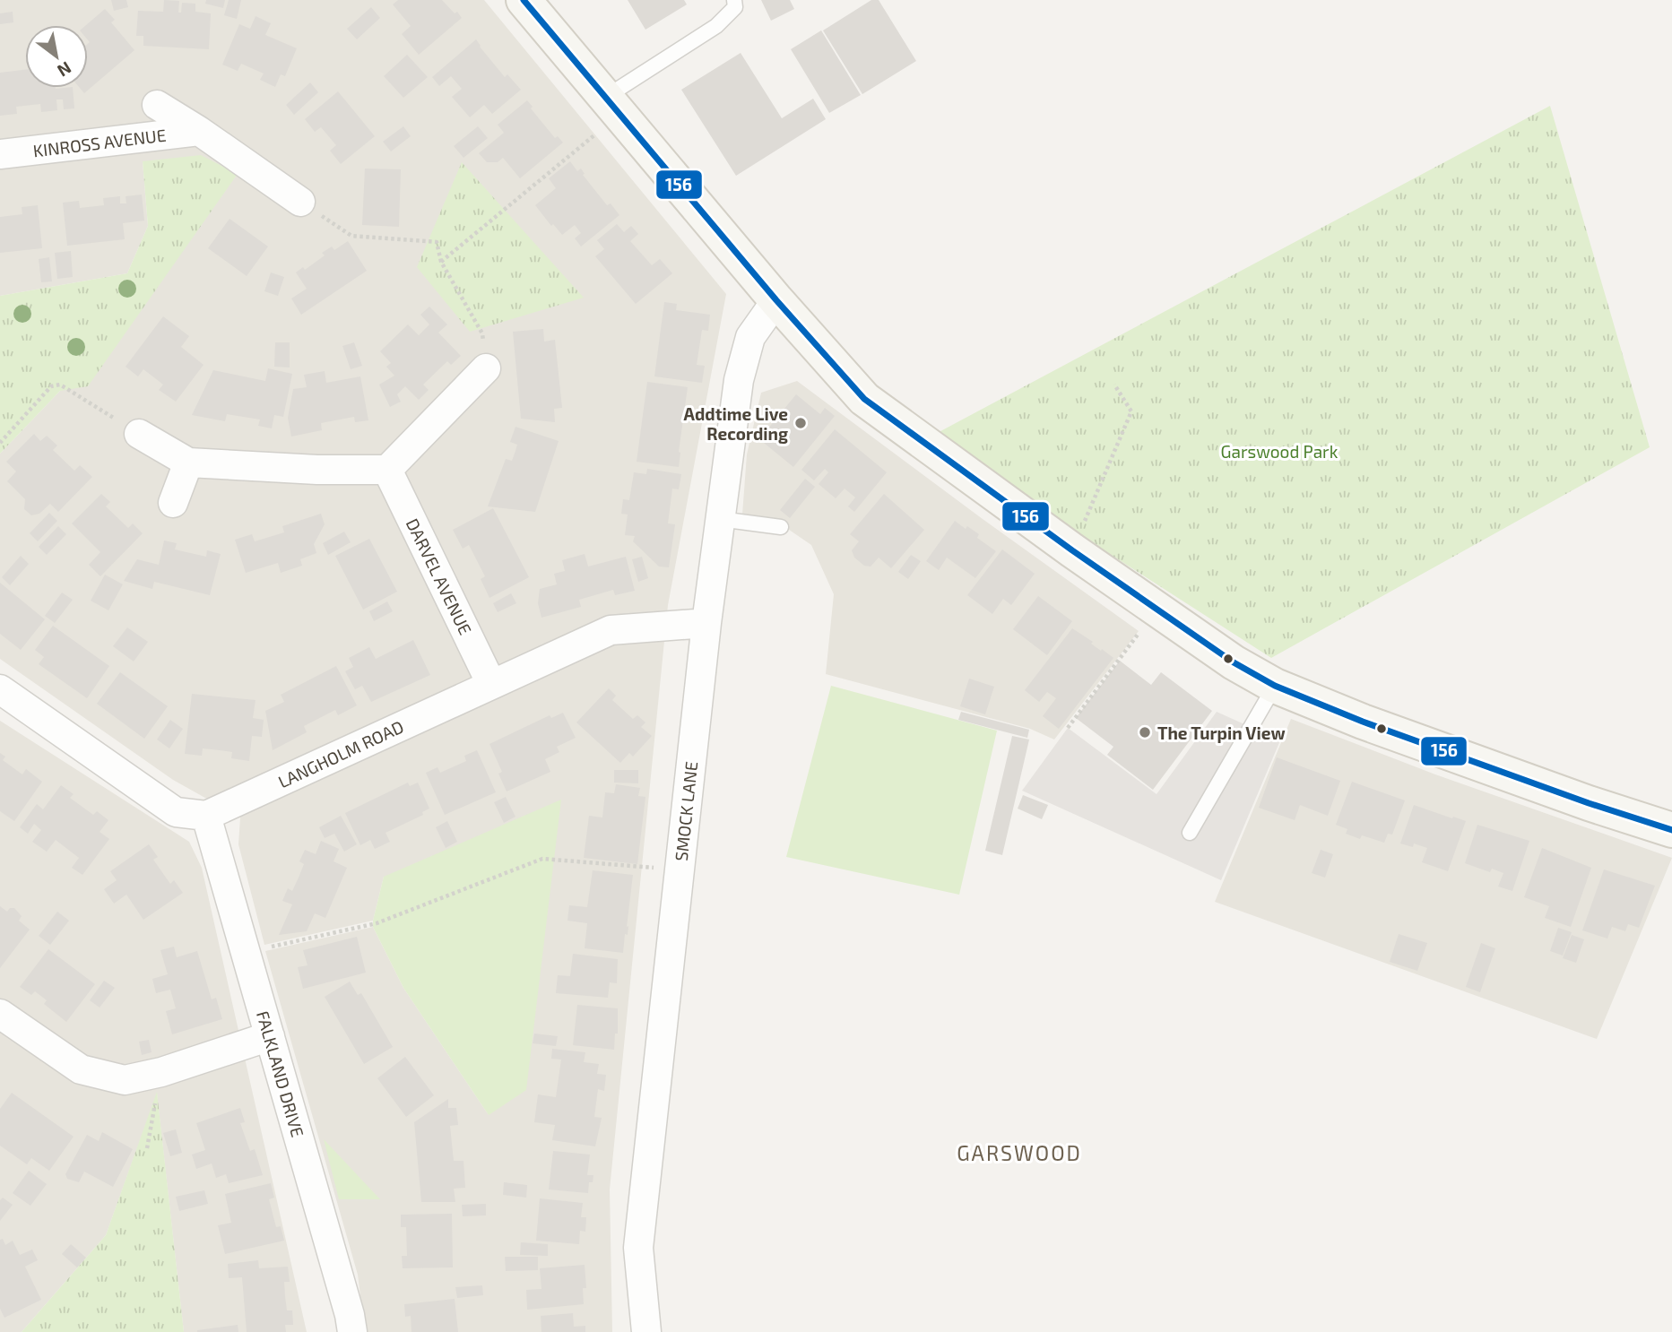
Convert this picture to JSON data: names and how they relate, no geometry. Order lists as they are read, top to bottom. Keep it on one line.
{"streets":{"street":["KINROSS AVENUE","DARVEL AVENUE","LANGHOLM ROAD","SMOCK LANE","FALKLAND DRIVE"]},"crossings":[["DARVEL AVENUE","LANGHOLM ROAD"],["LANGHOLM ROAD","SMOCK LANE"],["LANGHOLM ROAD","FALKLAND DRIVE"]],"districts":["GARSWOOD"],"parks":["Garswood Park"],"places":["Addtime Live Recording","The Turpin View"],"lines":["transit line 156"],"north":"bottom right"}
